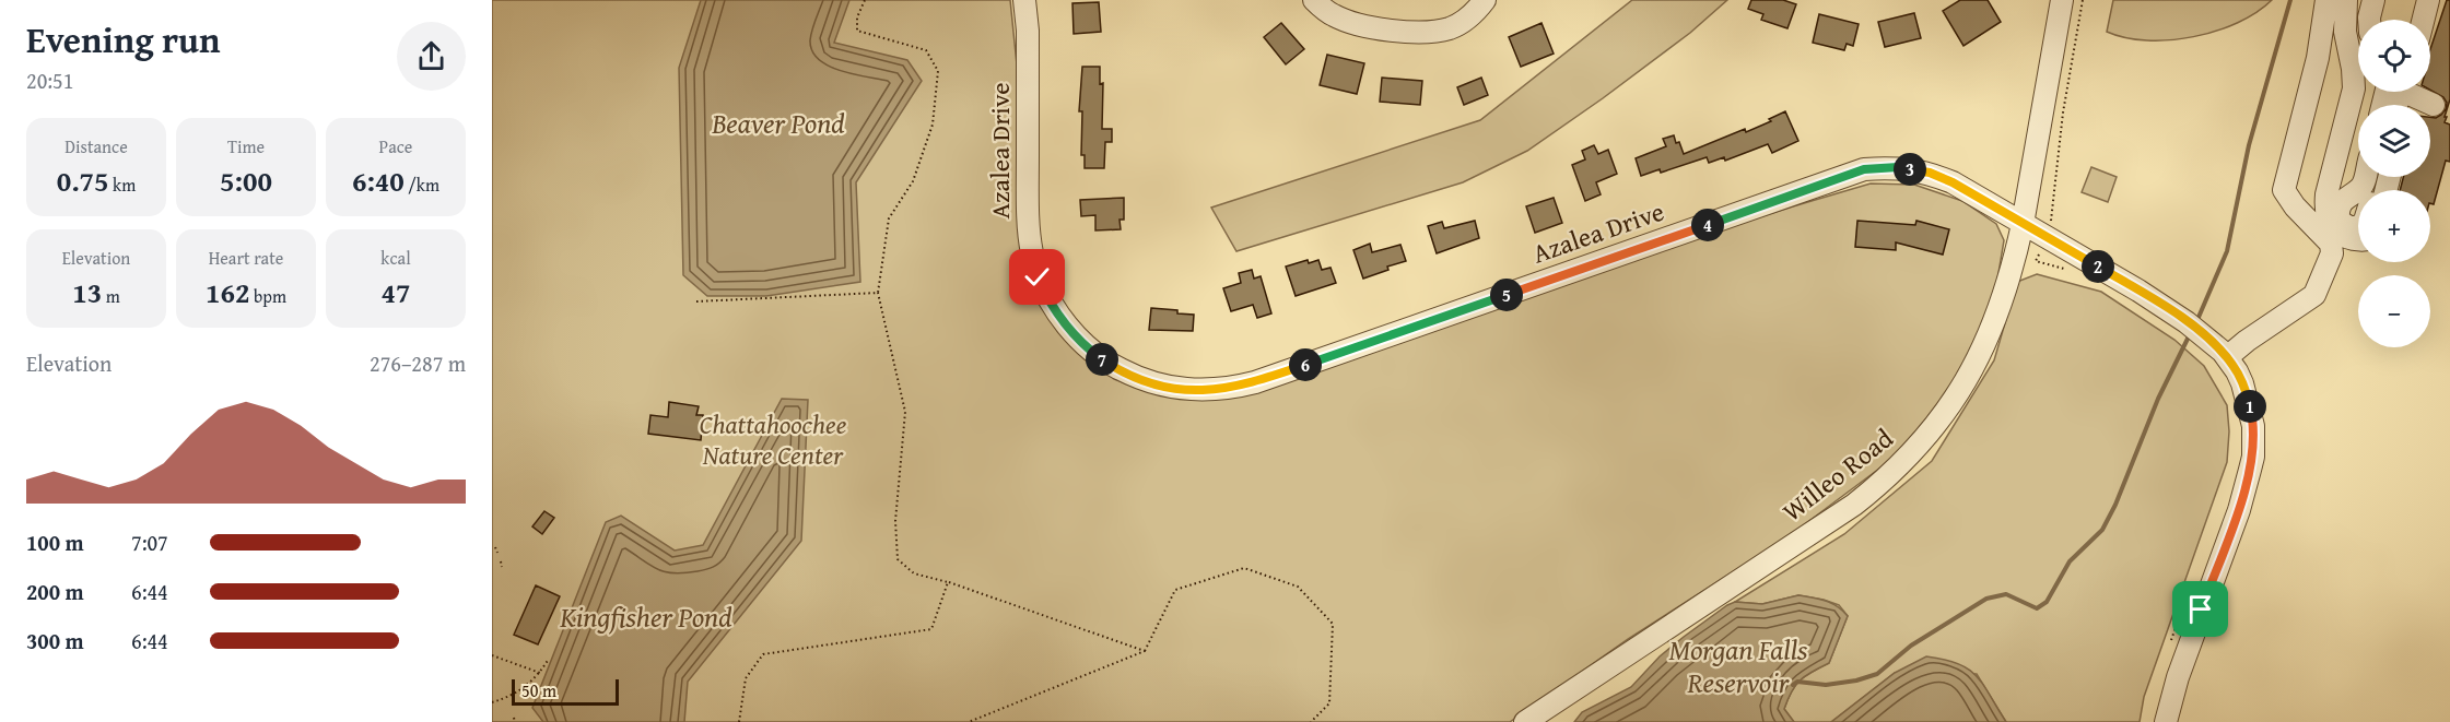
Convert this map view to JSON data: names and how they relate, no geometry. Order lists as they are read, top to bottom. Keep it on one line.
{"streets":{"street":["Azalea Drive","Willeo Road"]},"crossings":[["Azalea Drive","Willeo Road"]],"water":["Beaver Pond","Kingfisher Pond","Morgan Falls Reservoir"],"parks":["Chattahoochee Nature Center"],"scale_bar":"50 m","page":{"heading":["Evening run","20:51"],"map_buttons":["+","−"],"stats":[["Distance","0.75 km"],["Time","5:00"],["Pace","6:40 /km"],["Elevation","13 m"],["Heart rate","162 bpm"],["kcal","47"]],"pins":["3","4","2","5","7","6","1"],"chart":["Elevation","276–287 m"],"list":[{"name":"100 m","note":"7:07"},{"name":"200 m","note":"6:44"},{"name":"300 m","note":"6:44"}],"scale":"50 m"}}
